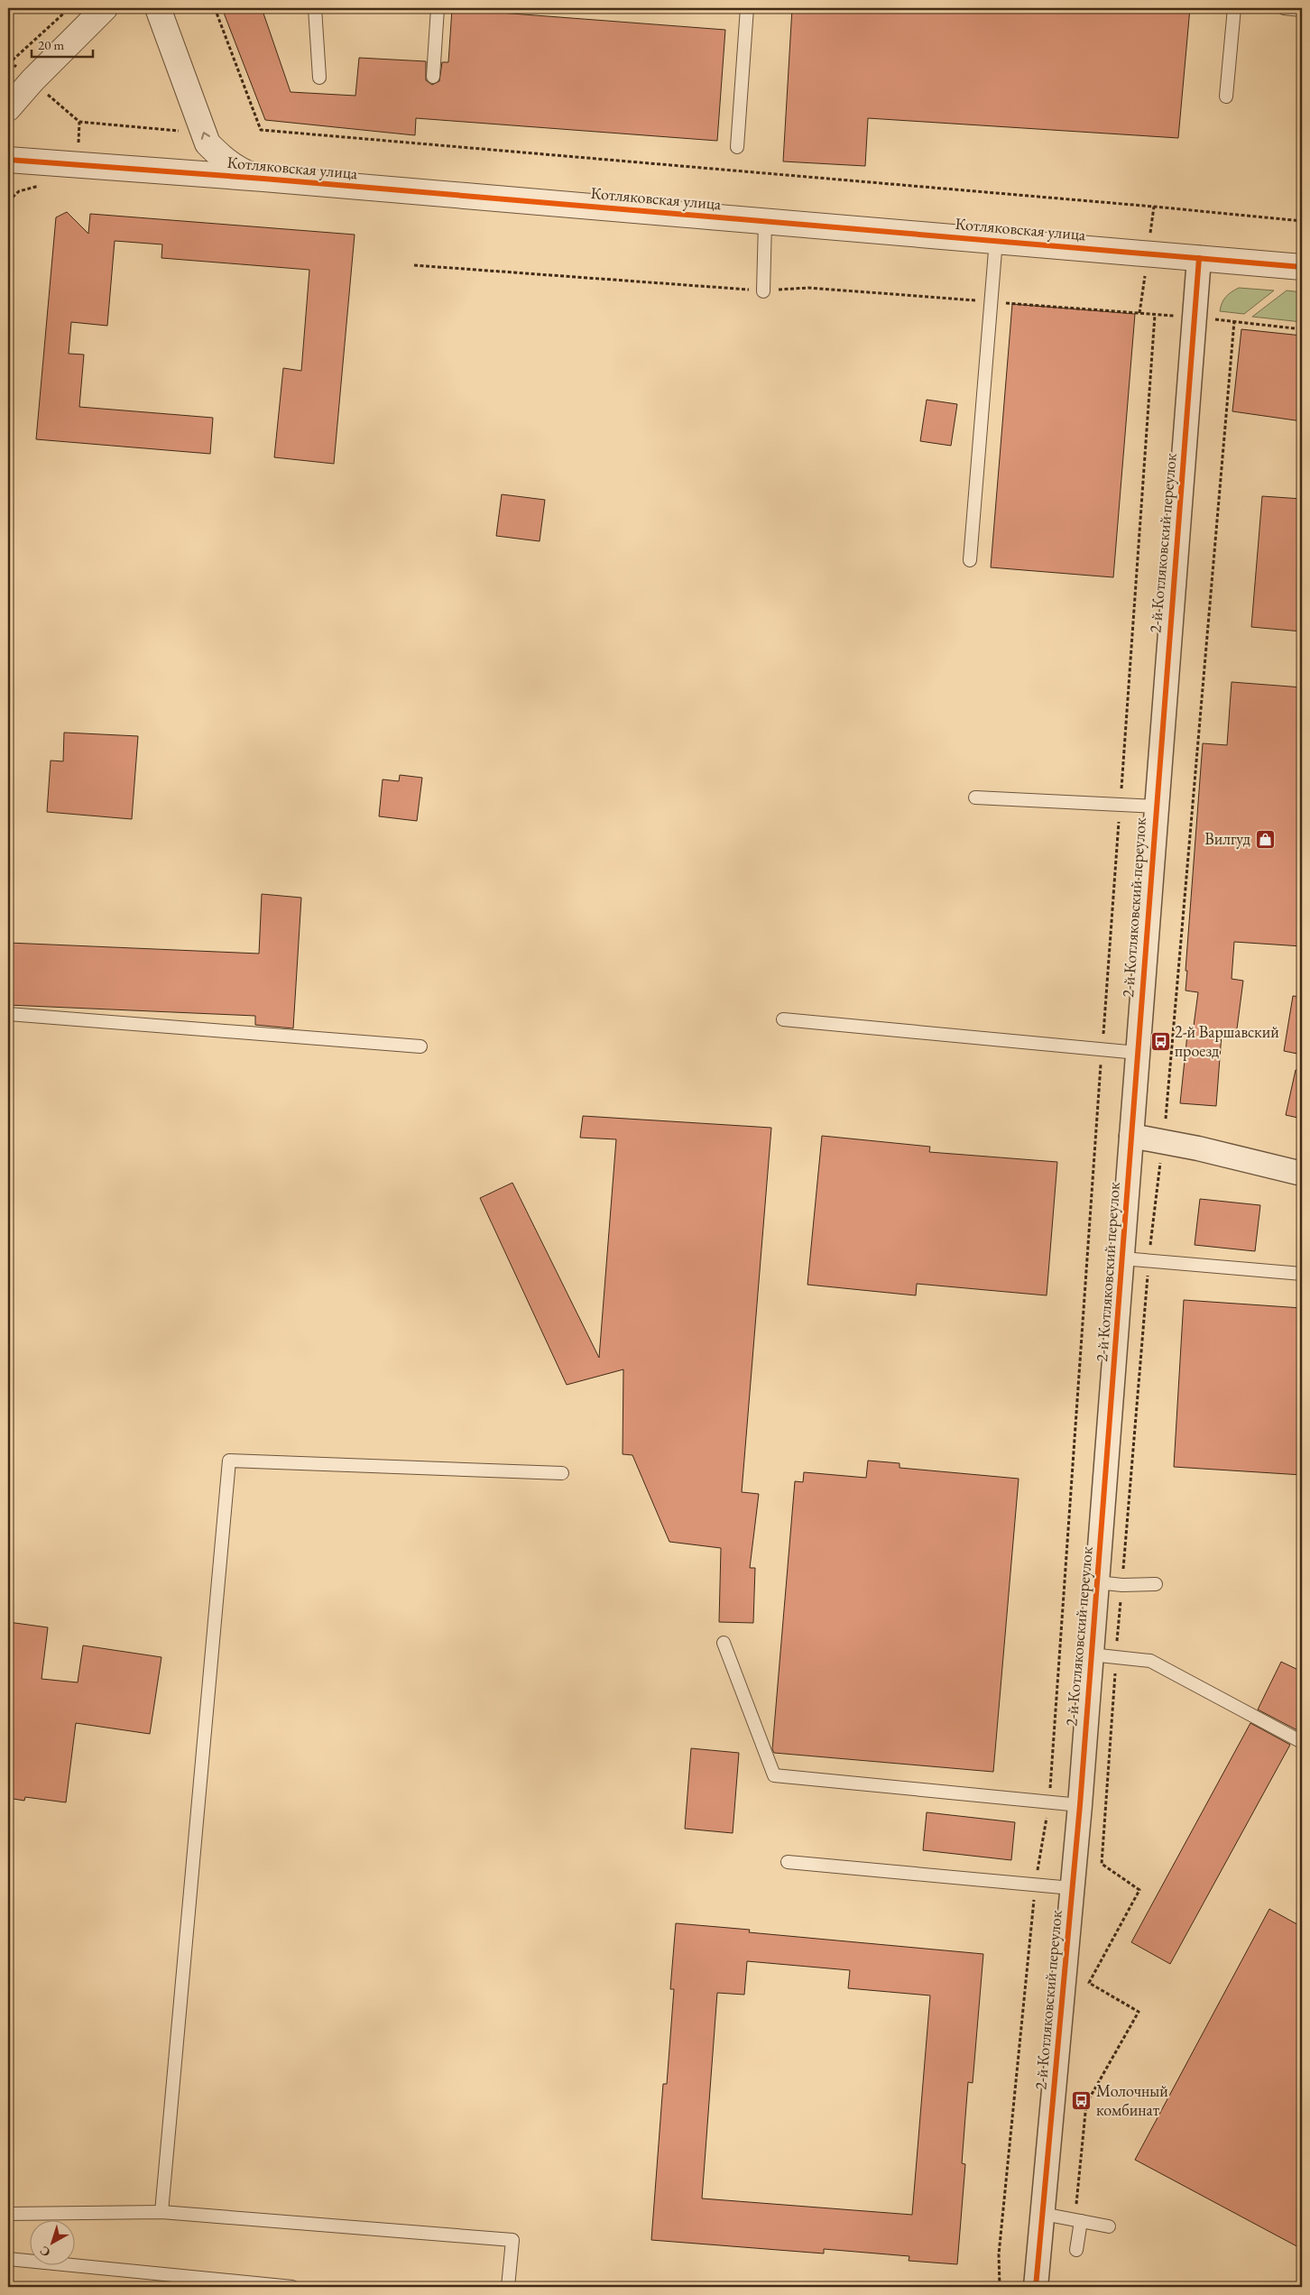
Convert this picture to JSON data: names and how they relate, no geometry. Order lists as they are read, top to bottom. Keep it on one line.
{"streets":{"street":["Котляковская улица","2-й Котляковский переулок"]},"crossings":[["Котляковская улица","2-й Котляковский переулок"]],"places":{"shop":["Вилгуд"],"bus stop":["2-й Варшавский проезд","Молочный комбинат"]},"scale_bar":"20 m","north":"bottom left"}
